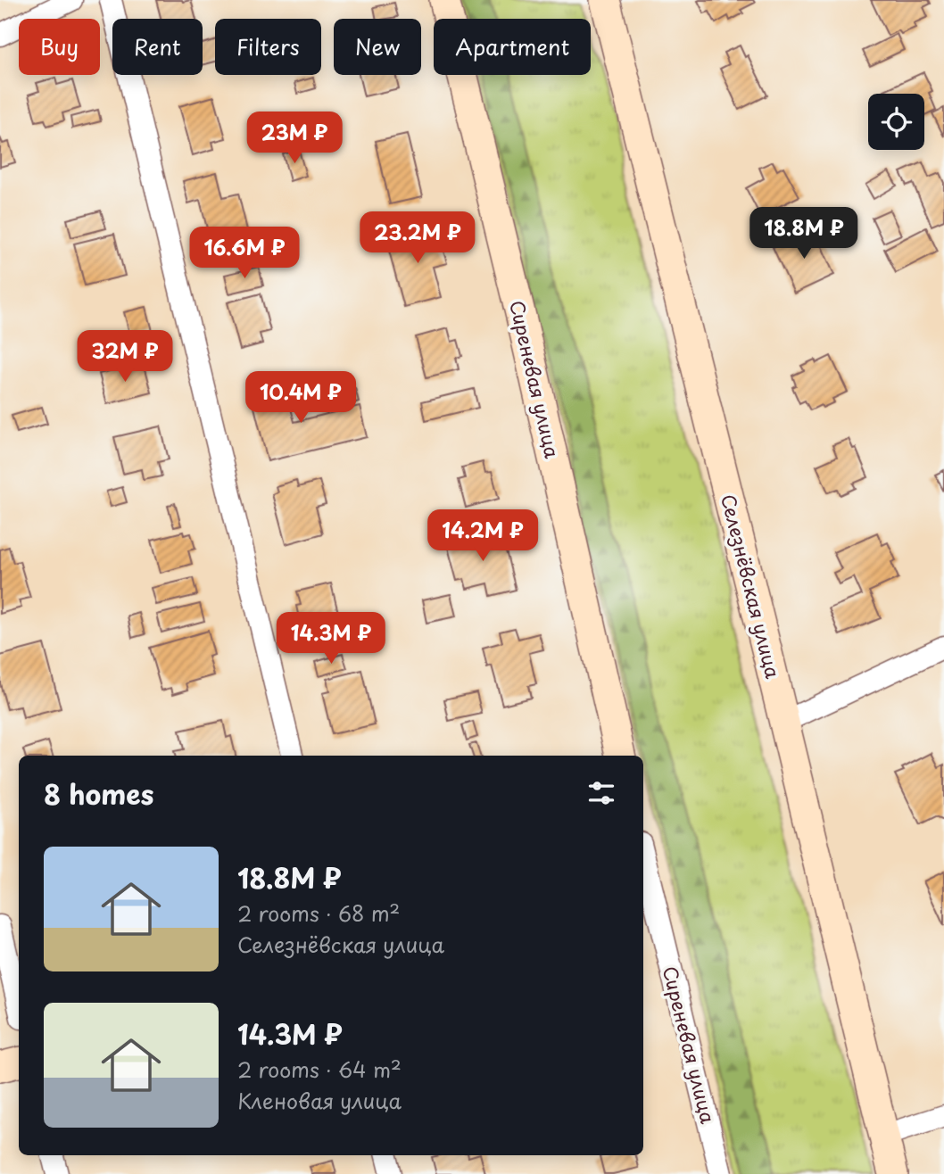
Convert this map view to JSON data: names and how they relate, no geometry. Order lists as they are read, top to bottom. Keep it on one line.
{"streets":{"street":["Сиреневая улица","Селезнёвская улица"]},"page":{"chip":["Buy","Rent","Filters","New","Apartment"],"price":["23M ₽","18.8M ₽","23.2M ₽","16.6M ₽","32M ₽","10.4M ₽","14.2M ₽","14.3M ₽"],"heading":"8 homes","list":[{"name":"18.8M ₽","note":"2 rooms · 68 m² · Селезнёвская улица"},{"name":"14.3M ₽","note":"2 rooms · 64 m² · Кленовая улица"}]}}
